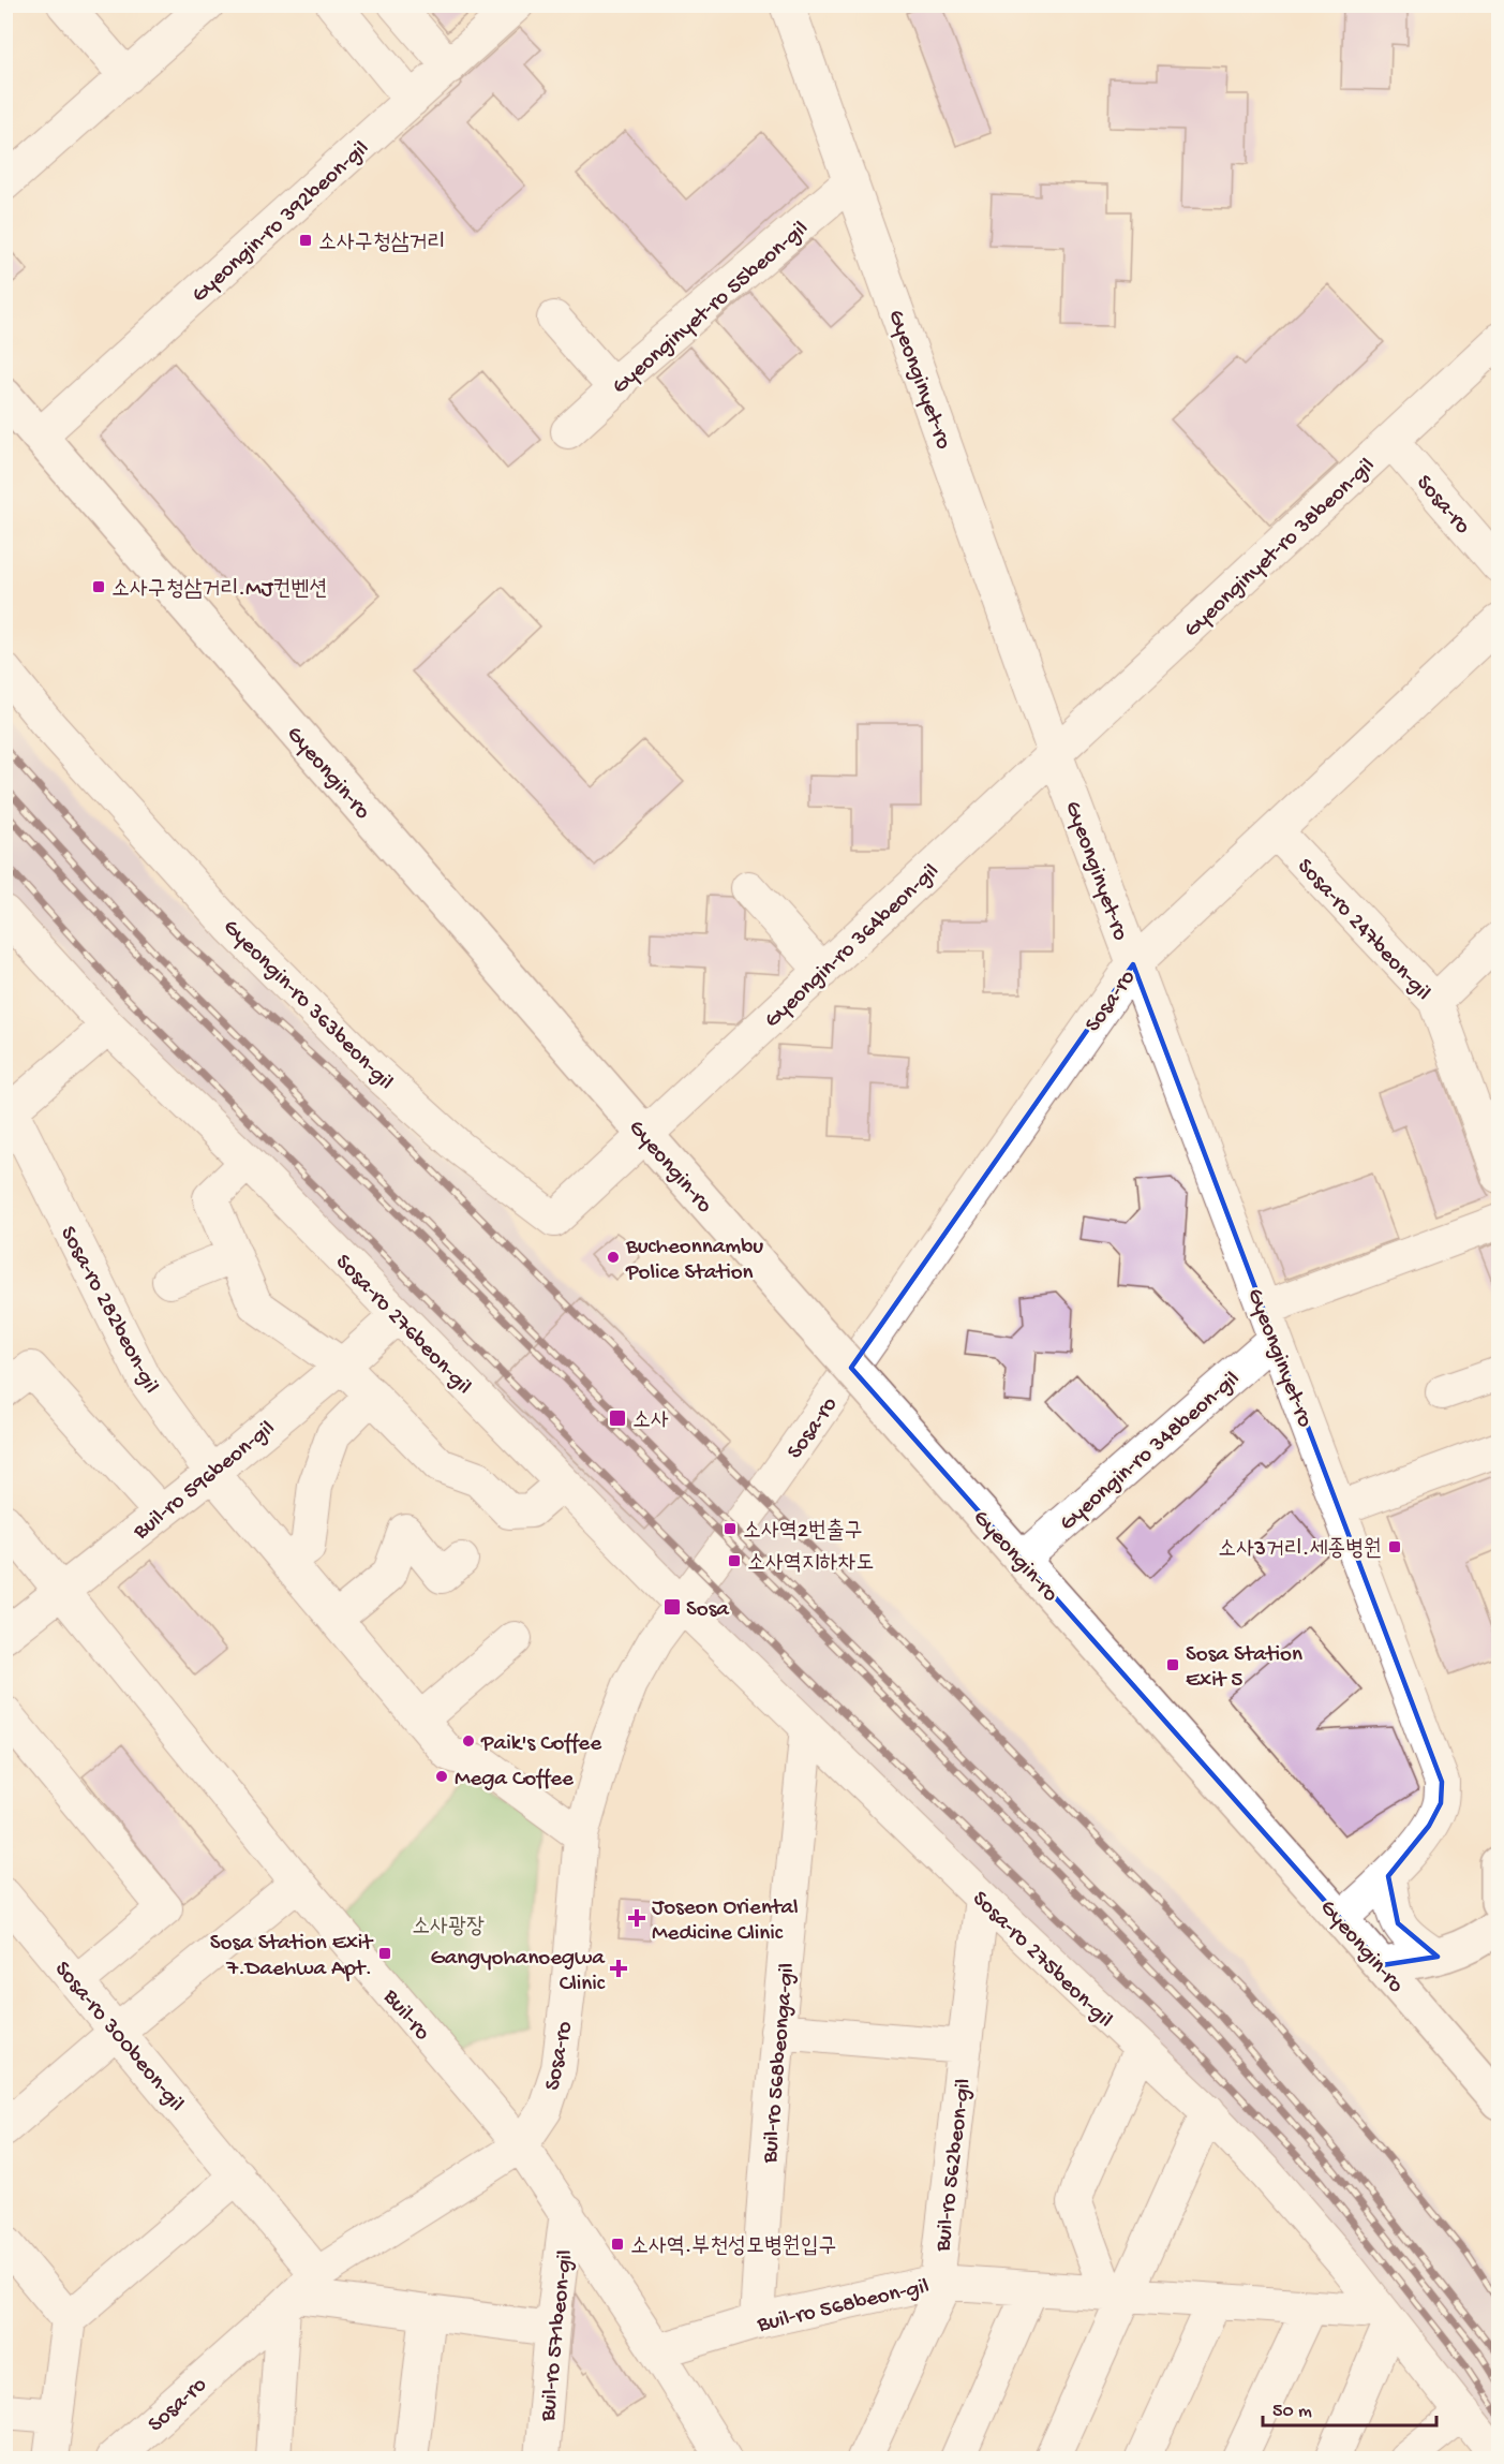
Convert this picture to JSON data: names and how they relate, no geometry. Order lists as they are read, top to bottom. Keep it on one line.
{"streets":{"main road":["Gyeongin-ro"],"street":["Gyeongin-ro 392beon-gil","Gyeonginyet-ro 55beon-gil","Gyeonginyet-ro","Sosa-ro","Gyeonginyet-ro 38beon-gil","Sosa-ro 247beon-gil","Gyeongin-ro 364beon-gil","Gyeongin-ro 363beon-gil","Sosa-ro 282beon-gil","Sosa-ro 276beon-gil","Gyeongin-ro 348beon-gil","Buil-ro 596beon-gil","Sosa-ro 275beon-gil","Buil-ro","Sosa-ro 300beon-gil","Buil-ro 568beonga-gil","Buil-ro 562beon-gil","Buil-ro 568beon-gil","Buil-ro 571beon-gil"]},"crossings":[["Gyeongin-ro 392beon-gil","Gyeongin-ro"],["Gyeonginyet-ro 55beon-gil","Gyeonginyet-ro"],["Gyeonginyet-ro","Sosa-ro"],["Gyeonginyet-ro","Gyeonginyet-ro 38beon-gil"],["Gyeonginyet-ro","Gyeongin-ro"],["Gyeonginyet-ro","Gyeongin-ro 364beon-gil"],["Gyeonginyet-ro","Gyeongin-ro 348beon-gil"],["Sosa-ro","Gyeonginyet-ro 38beon-gil"],["Sosa-ro","Sosa-ro 247beon-gil"],["Sosa-ro","Sosa-ro 282beon-gil"],["Sosa-ro","Sosa-ro 276beon-gil"],["Sosa-ro","Sosa-ro 275beon-gil"],["Sosa-ro","Buil-ro"],["Sosa-ro","Sosa-ro 300beon-gil"],["Gyeonginyet-ro 38beon-gil","Gyeongin-ro 364beon-gil"],["Gyeongin-ro","Gyeongin-ro 364beon-gil"],["Gyeongin-ro","Gyeongin-ro 363beon-gil"],["Gyeongin-ro","Gyeongin-ro 348beon-gil"],["Gyeongin-ro 364beon-gil","Gyeongin-ro 363beon-gil"],["Sosa-ro 282beon-gil","Buil-ro 596beon-gil"],["Sosa-ro 276beon-gil","Buil-ro 596beon-gil"],["Sosa-ro 276beon-gil","Sosa-ro 275beon-gil"],["Buil-ro 596beon-gil","Buil-ro"],["Sosa-ro 275beon-gil","Buil-ro 568beonga-gil"],["Sosa-ro 275beon-gil","Buil-ro 562beon-gil"],["Sosa-ro 275beon-gil","Buil-ro 568beon-gil"],["Buil-ro","Buil-ro 568beon-gil"],["Buil-ro","Buil-ro 571beon-gil"],["Buil-ro 568beonga-gil","Buil-ro 562beon-gil"],["Buil-ro 568beonga-gil","Buil-ro 568beon-gil"],["Buil-ro 562beon-gil","Buil-ro 568beon-gil"]],"parks":["소사광장"],"places":{"transit":["소사구청삼거리","소사구청삼거리.MJ컨벤션","소사","소사역2번출구","소사3거리.세종병원","소사역지하차도","Sosa","Sosa Station Exit 5","Sosa Station Exit 7.Daehwa Apt.","소사역.부천성모병원입구"],"other":["Bucheonnambu Police Station","Paik's Coffee","Mega Coffee"],"health":["Joseon Oriental Medicine Clinic","Gangyohanoegwa Clinic"]},"scale_bar":"50 m"}
